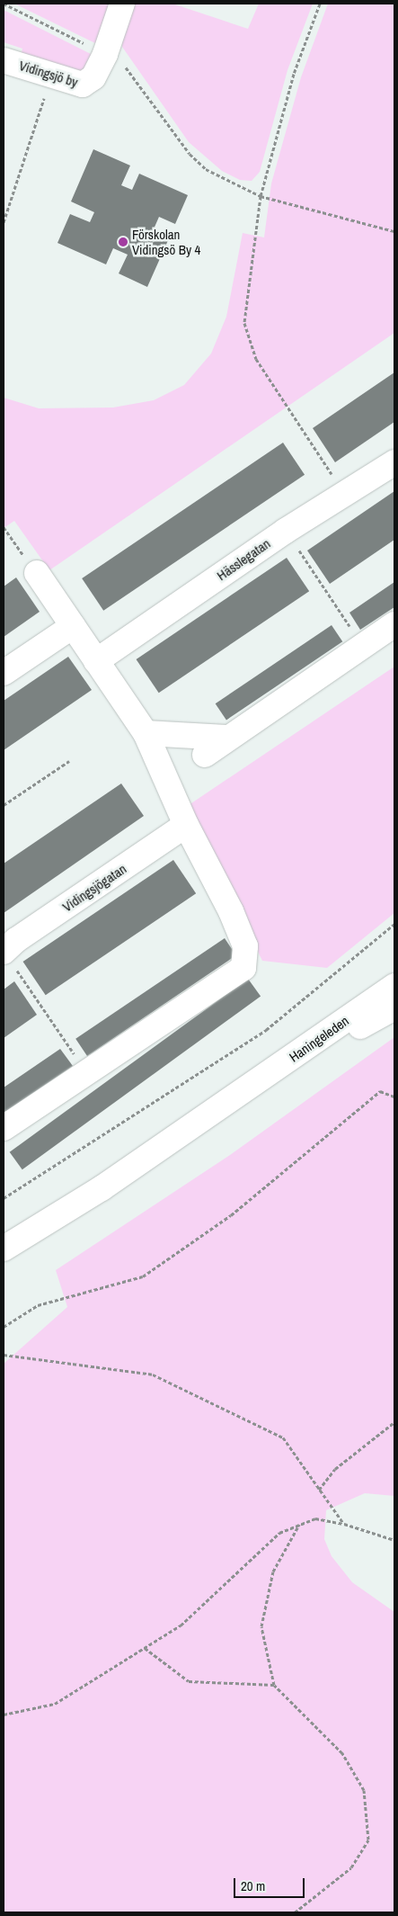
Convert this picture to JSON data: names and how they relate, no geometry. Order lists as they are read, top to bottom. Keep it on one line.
{"streets":{"street":["Vidingsjö by","Hässlegatan","Vidingsjögatan","Haningeleden"]},"places":["Förskolan Vidingsö By 4"],"scale_bar":"20 m"}
